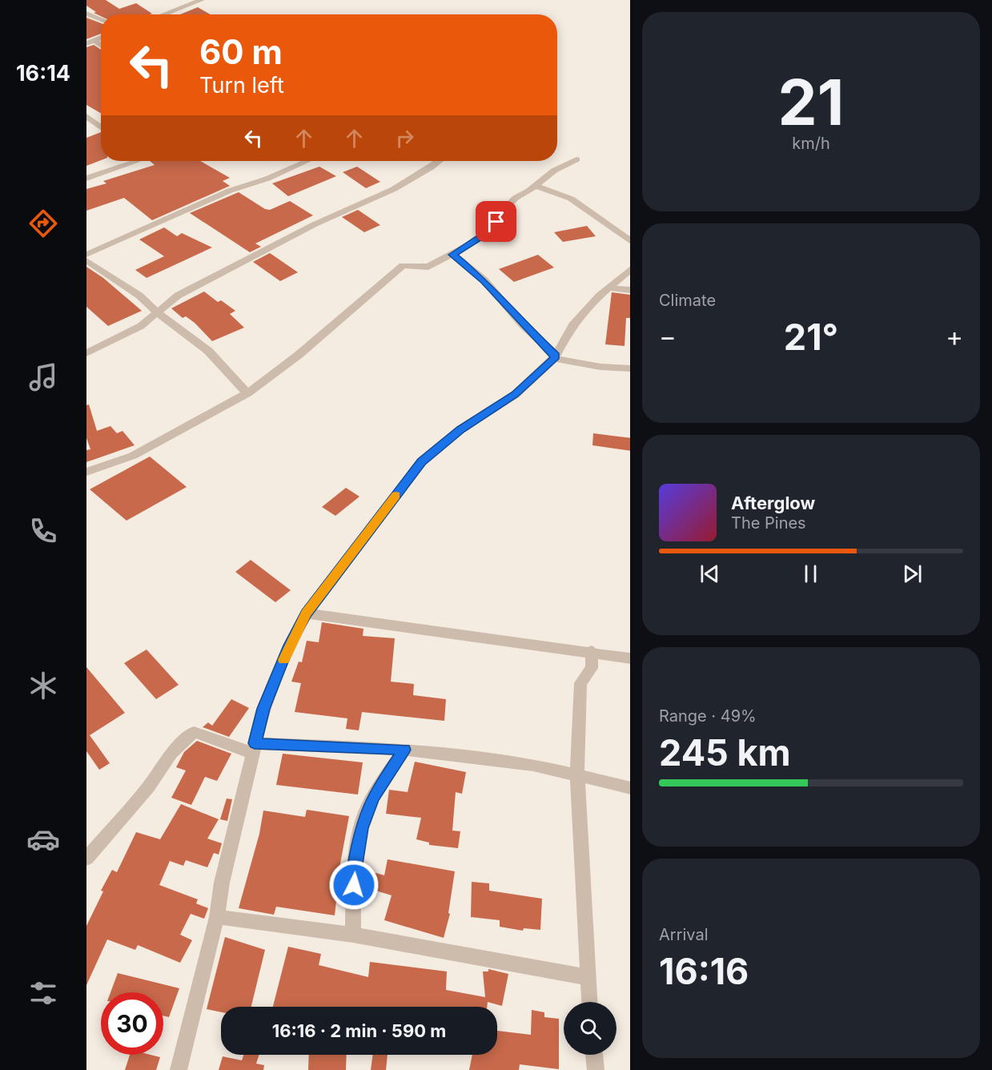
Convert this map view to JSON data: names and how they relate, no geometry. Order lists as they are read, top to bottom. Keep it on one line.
{"page":{"tabs":"16:14","tile":[["21","km/h"],"Climate",["Range · 49%","245 km"],["Arrival","16:16"]],"turn":["60 m","Turn left"],"heat":["−","21°","+"],"song":["Afterglow","The Pines"],"limit":"30","trip":"16:16 · 2 min · 590 m"}}
